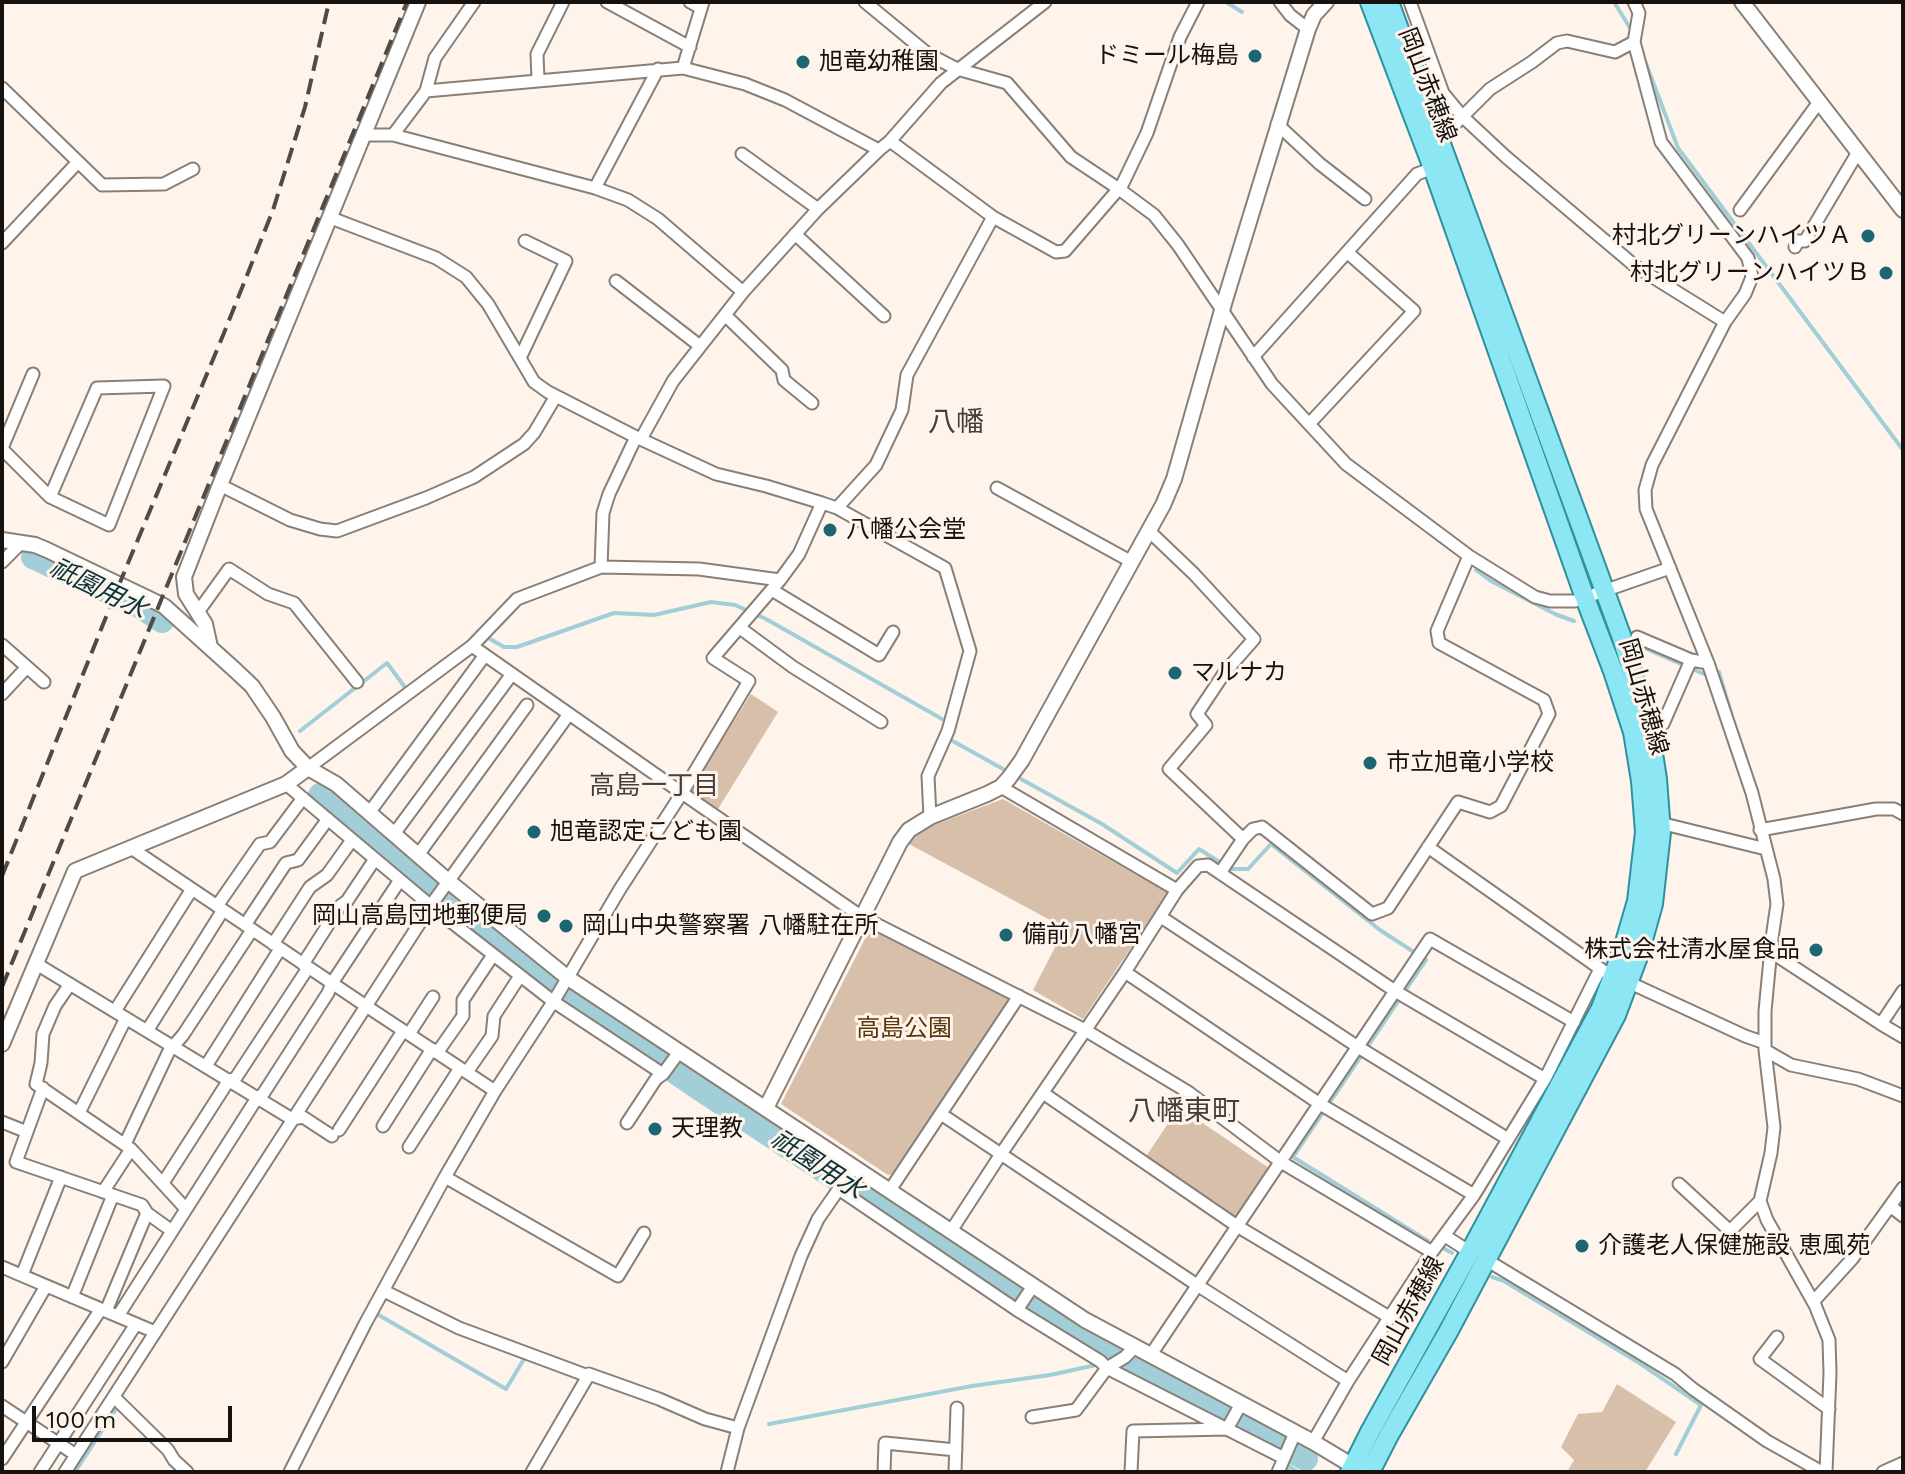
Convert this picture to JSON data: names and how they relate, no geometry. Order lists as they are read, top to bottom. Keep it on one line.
{"streets":{"main road":["岡山赤穂線"]},"districts":["八幡","高島一丁目","八幡東町"],"water":["祇園用水"],"parks":["高島公園"],"places":["ドミール梅島","旭竜幼稚園","村北グリーンハイツＡ","村北グリーンハイツＢ","八幡公会堂","マルナカ","市立旭竜小学校","旭竜認定こども園","岡山高島団地郵便局","岡山中央警察署 八幡駐在所","備前八幡宮","株式会社清水屋食品","天理教","介護老人保健施設 恵風苑"],"scale_bar":"100 m"}
